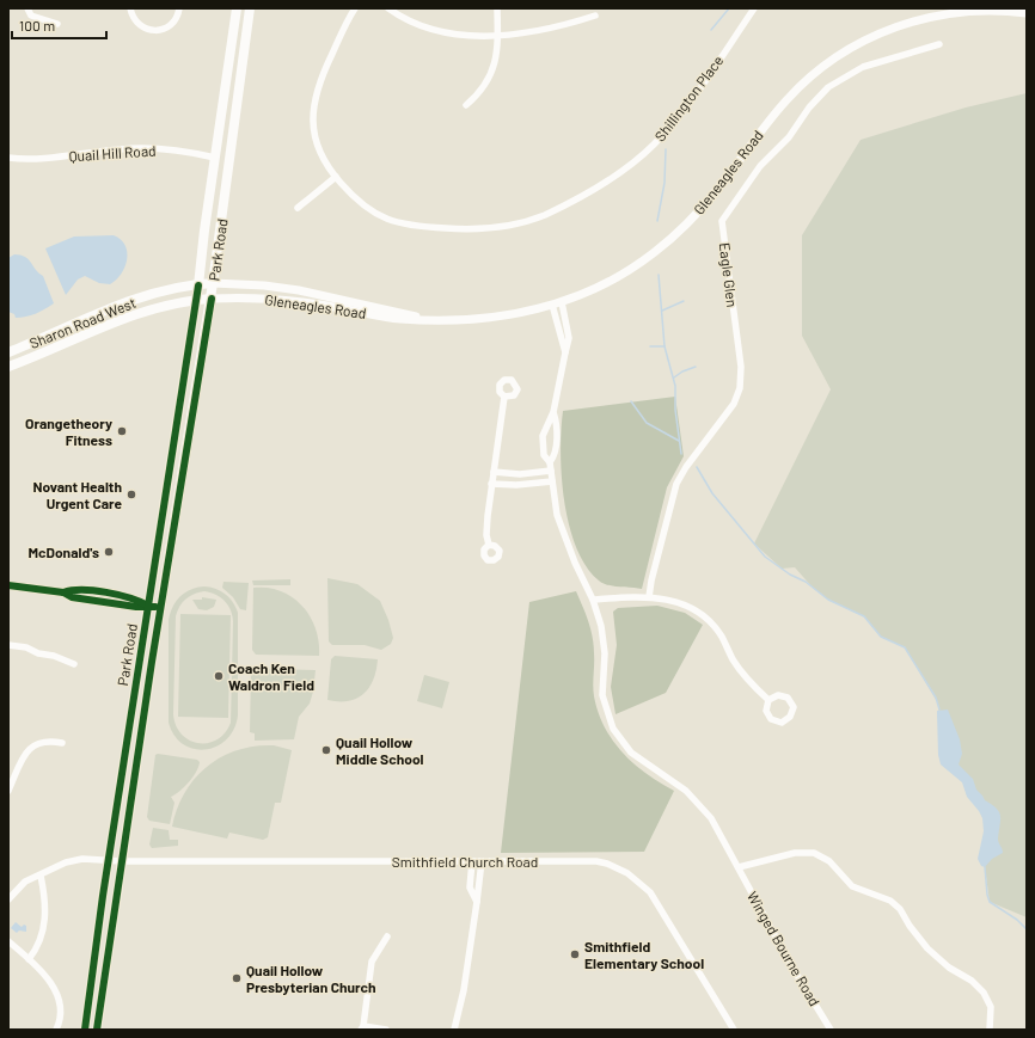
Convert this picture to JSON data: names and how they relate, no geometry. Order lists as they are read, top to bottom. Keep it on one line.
{"streets":{"main road":["Park Road","Sharon Road West"],"street":["Shillington Place","Quail Hill Road","Gleneagles Road","Eagle Glen","Smithfield Church Road","Winged Bourne Road"]},"crossings":[["Quail Hill Road","Park Road"],["Gleneagles Road","Park Road"],["Gleneagles Road","Sharon Road West"],["Gleneagles Road","Winged Bourne Road"],["Park Road","Sharon Road West"],["Park Road","Smithfield Church Road"]],"places":["Orangetheory Fitness","Novant Health Urgent Care","McDonald's","Coach Ken Waldron Field","Quail Hollow Middle School","Smithfield Elementary School","Quail Hollow Presbyterian Church"],"scale_bar":"100 m"}
